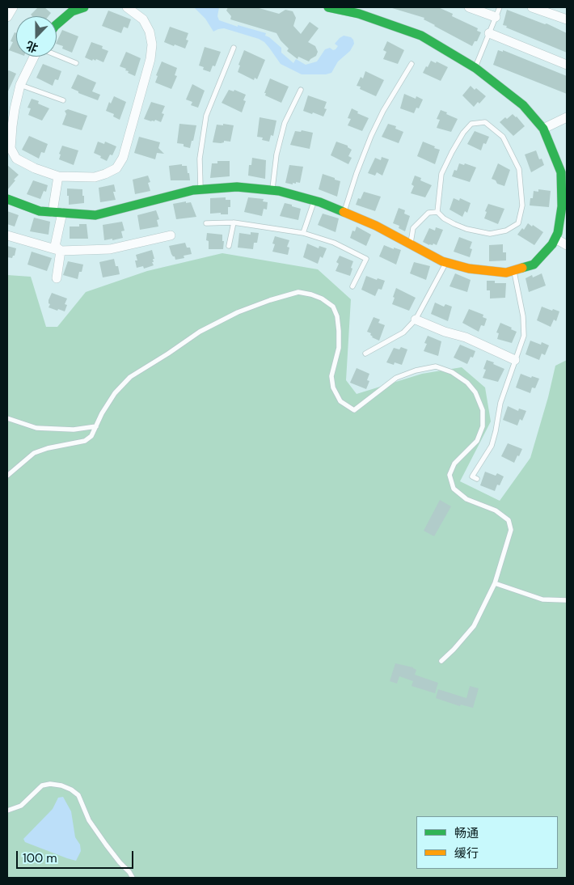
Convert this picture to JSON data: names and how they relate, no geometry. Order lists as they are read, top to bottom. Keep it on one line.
{"legend":["畅通","缓行"],"scale_bar":"100 m","north":"bottom"}
